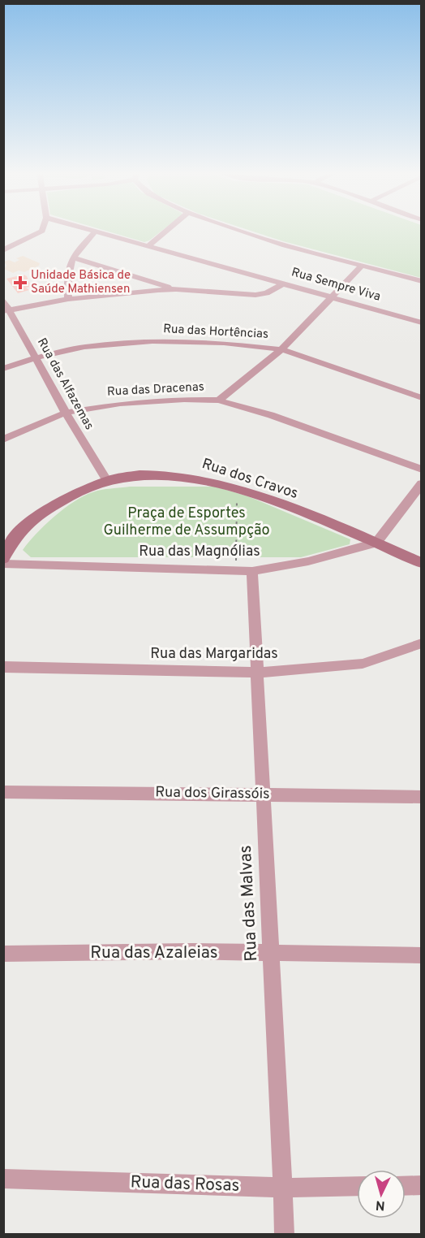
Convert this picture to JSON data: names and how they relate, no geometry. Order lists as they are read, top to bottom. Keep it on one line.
{"streets":{"street":["Rua Sempre Viva","Rua das Hortências","Rua das Alfazemas","Rua das Dracenas","Rua dos Cravos","Rua das Magnólias","Rua das Margaridas","Rua dos Girassóis","Rua das Malvas","Rua das Azaleias","Rua das Rosas"]},"crossings":[["Rua das Hortências","Rua das Alfazemas"],["Rua das Alfazemas","Rua das Dracenas"],["Rua das Alfazemas","Rua dos Cravos"],["Rua dos Cravos","Rua das Magnólias"],["Rua das Magnólias","Rua das Malvas"],["Rua das Margaridas","Rua das Malvas"],["Rua dos Girassóis","Rua das Malvas"],["Rua das Malvas","Rua das Azaleias"],["Rua das Malvas","Rua das Rosas"]],"parks":["Praça de Esportes Guilherme de Assumpção"],"places":{"health":["Unidade Básica de Saúde Mathiensen"]},"north":"bottom"}
